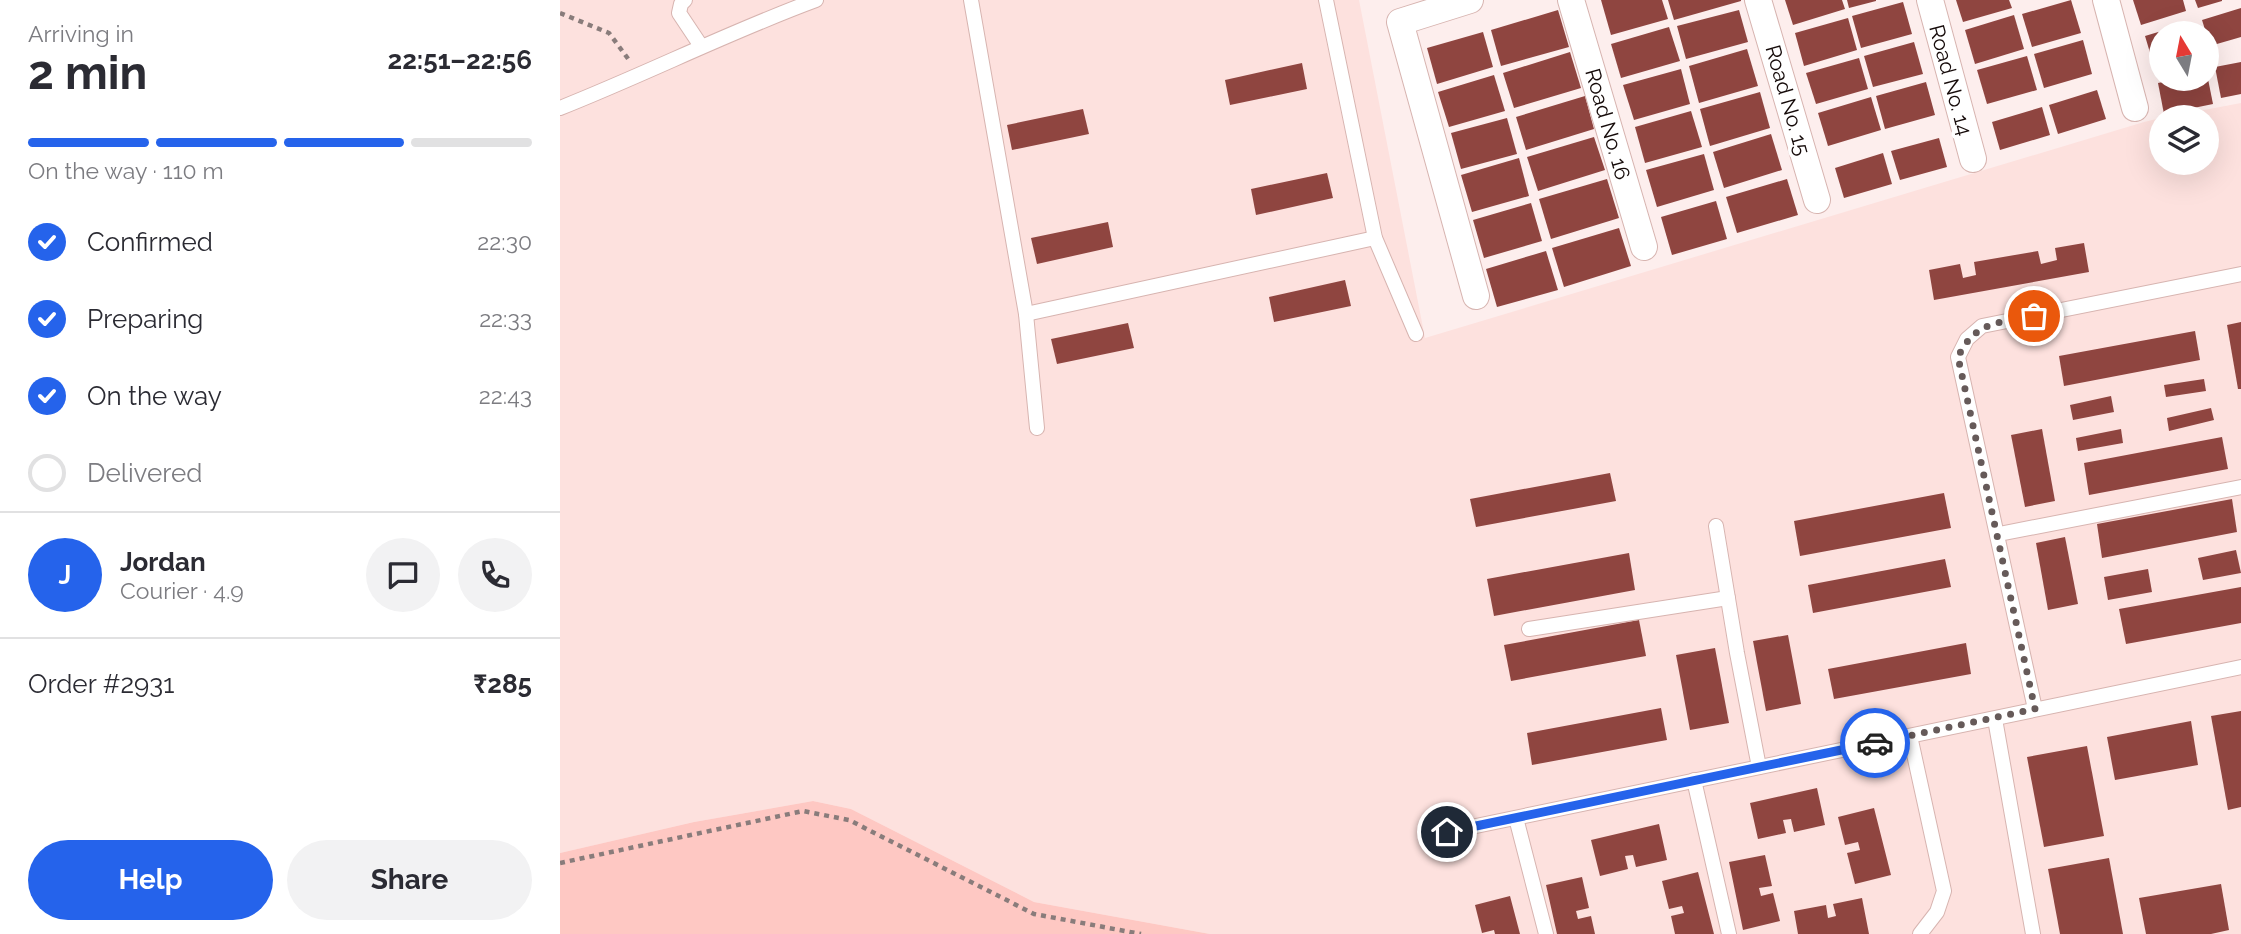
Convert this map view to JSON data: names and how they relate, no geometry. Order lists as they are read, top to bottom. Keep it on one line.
{"streets":{"street":["Road No. 14","Road No. 15","Road No. 16"]},"north":"top","page":{"heading":["2 min","Arriving in","22:51–22:56"],"panel":["Jordan","Courier · 4.9","Order #2931","₹285"],"bar":"On the way · 110 m","list":[["Confirmed","22:30"],["Preparing","22:33"],["On the way","22:43"],"Delivered"],"round":"J","buttons":["Help","Share"]}}
